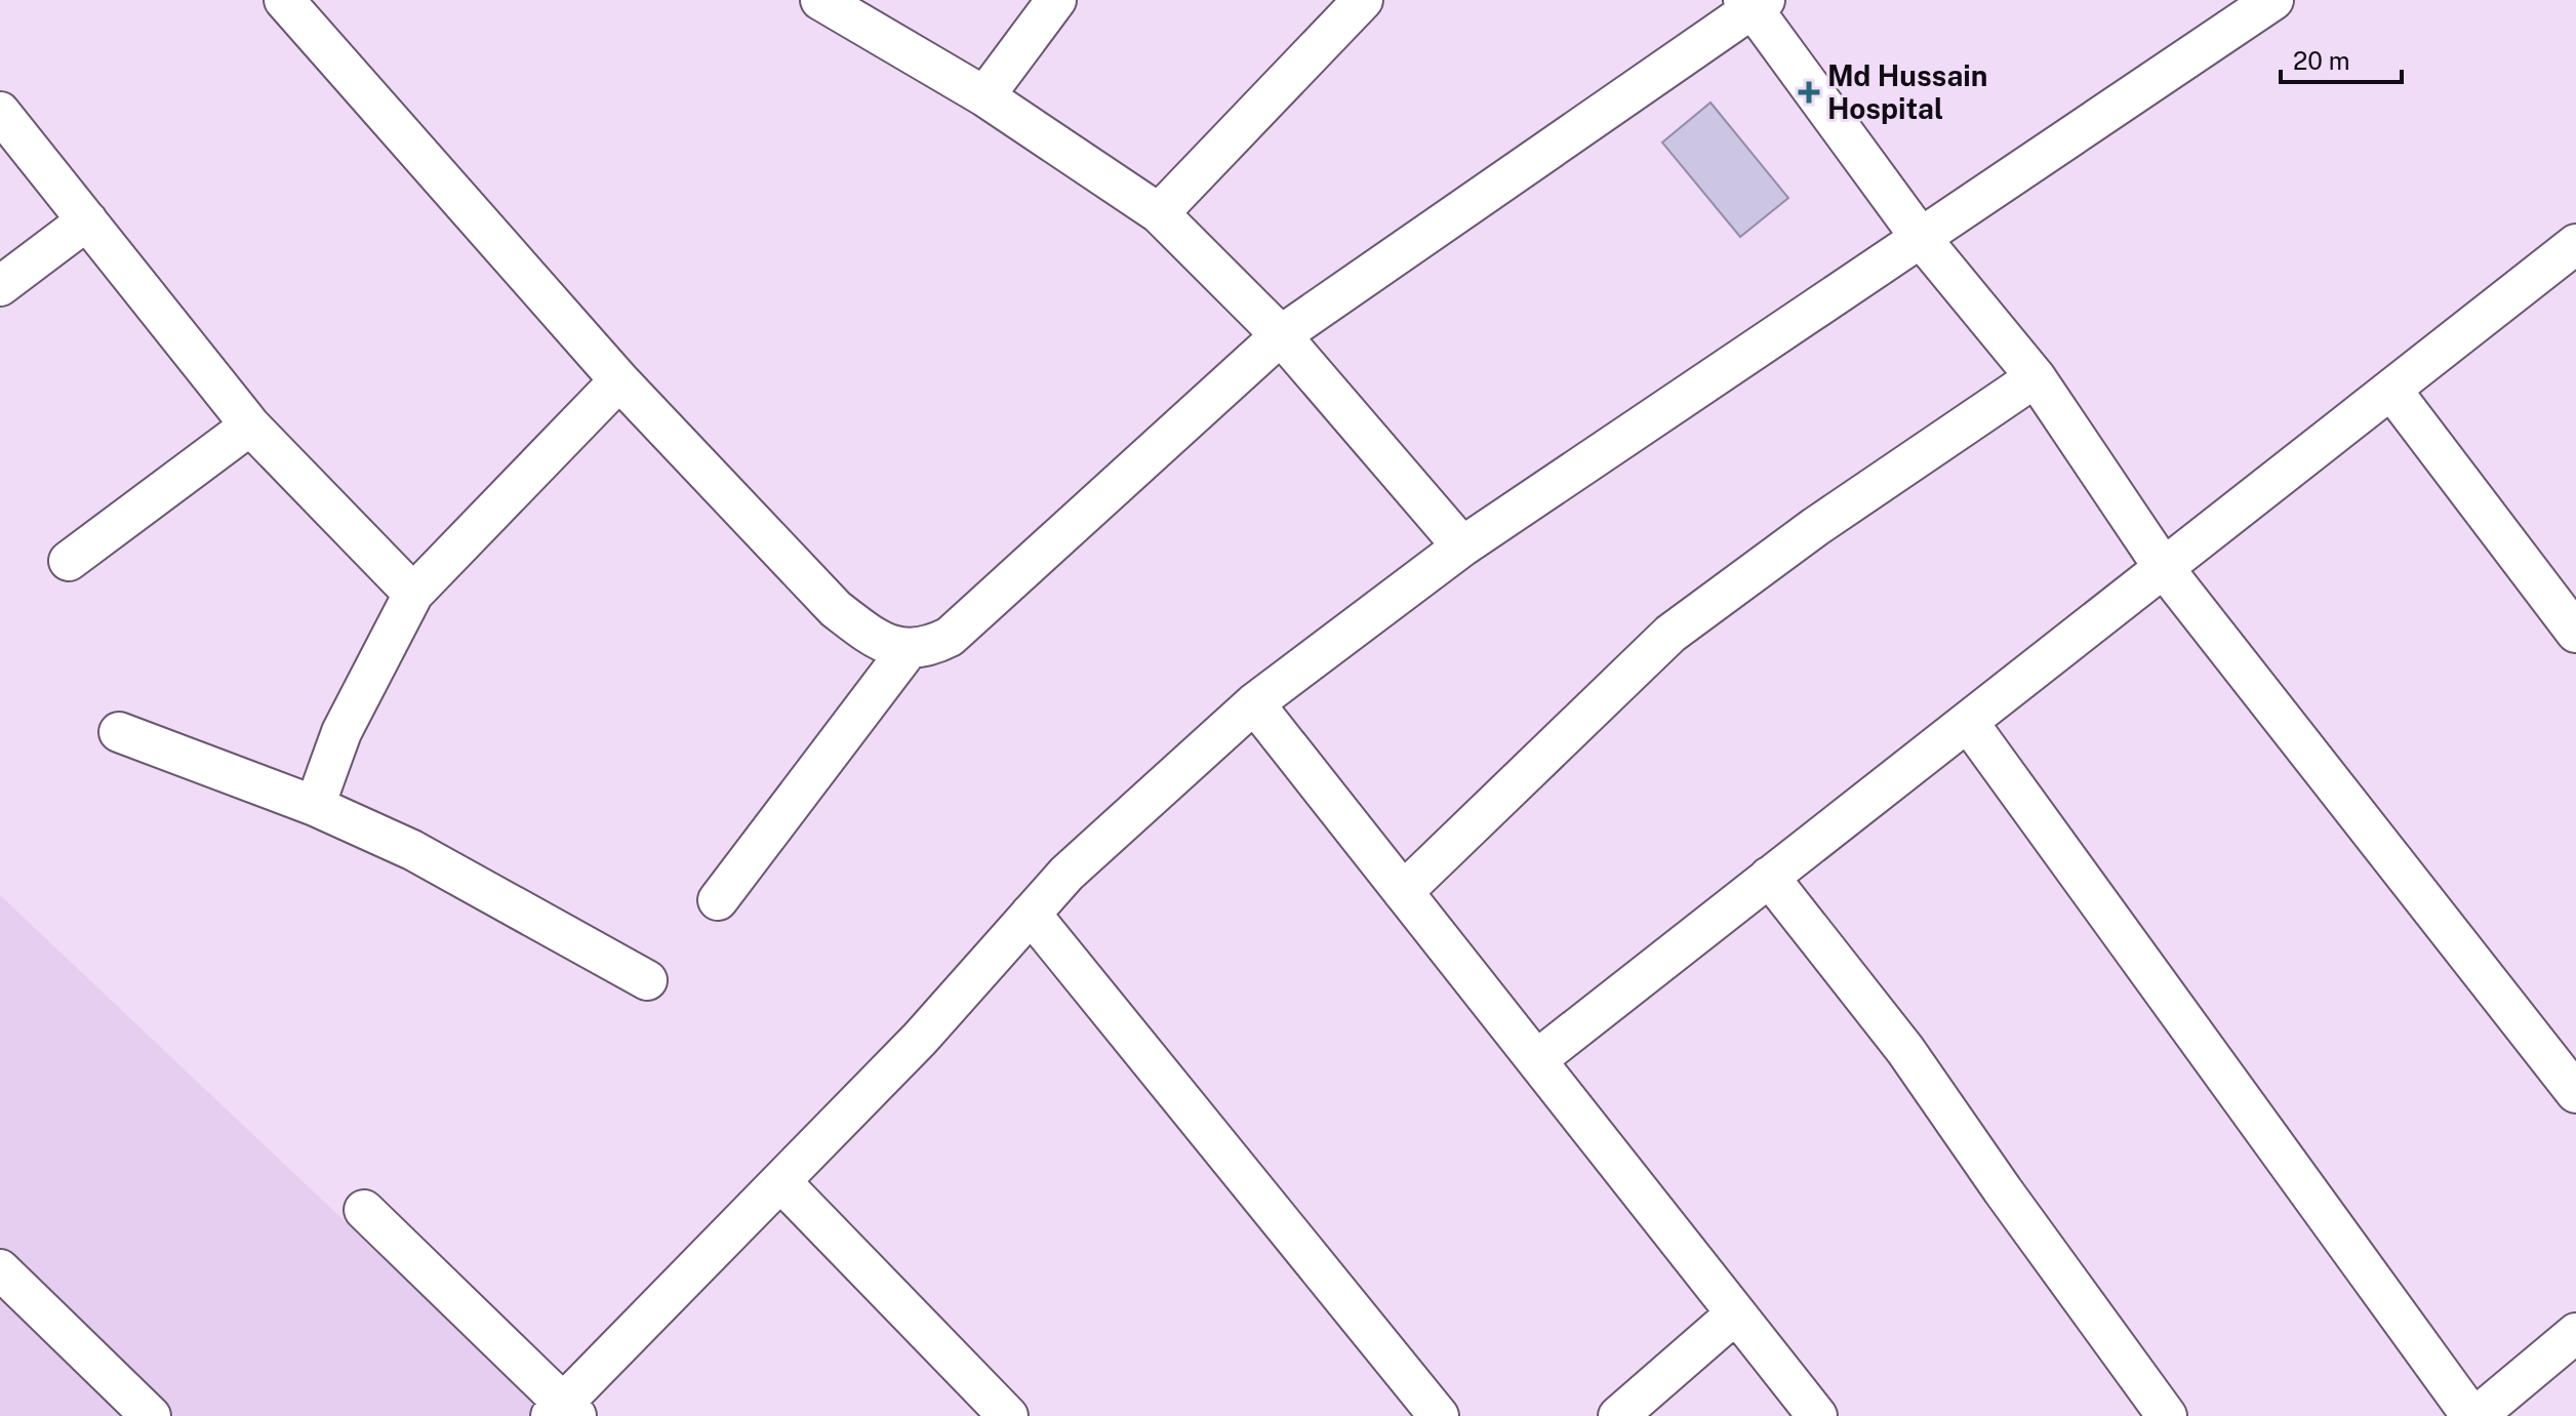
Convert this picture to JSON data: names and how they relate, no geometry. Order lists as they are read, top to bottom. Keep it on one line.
{"places":{"health":["Md Hussain Hospital"]},"scale_bar":"20 m"}
